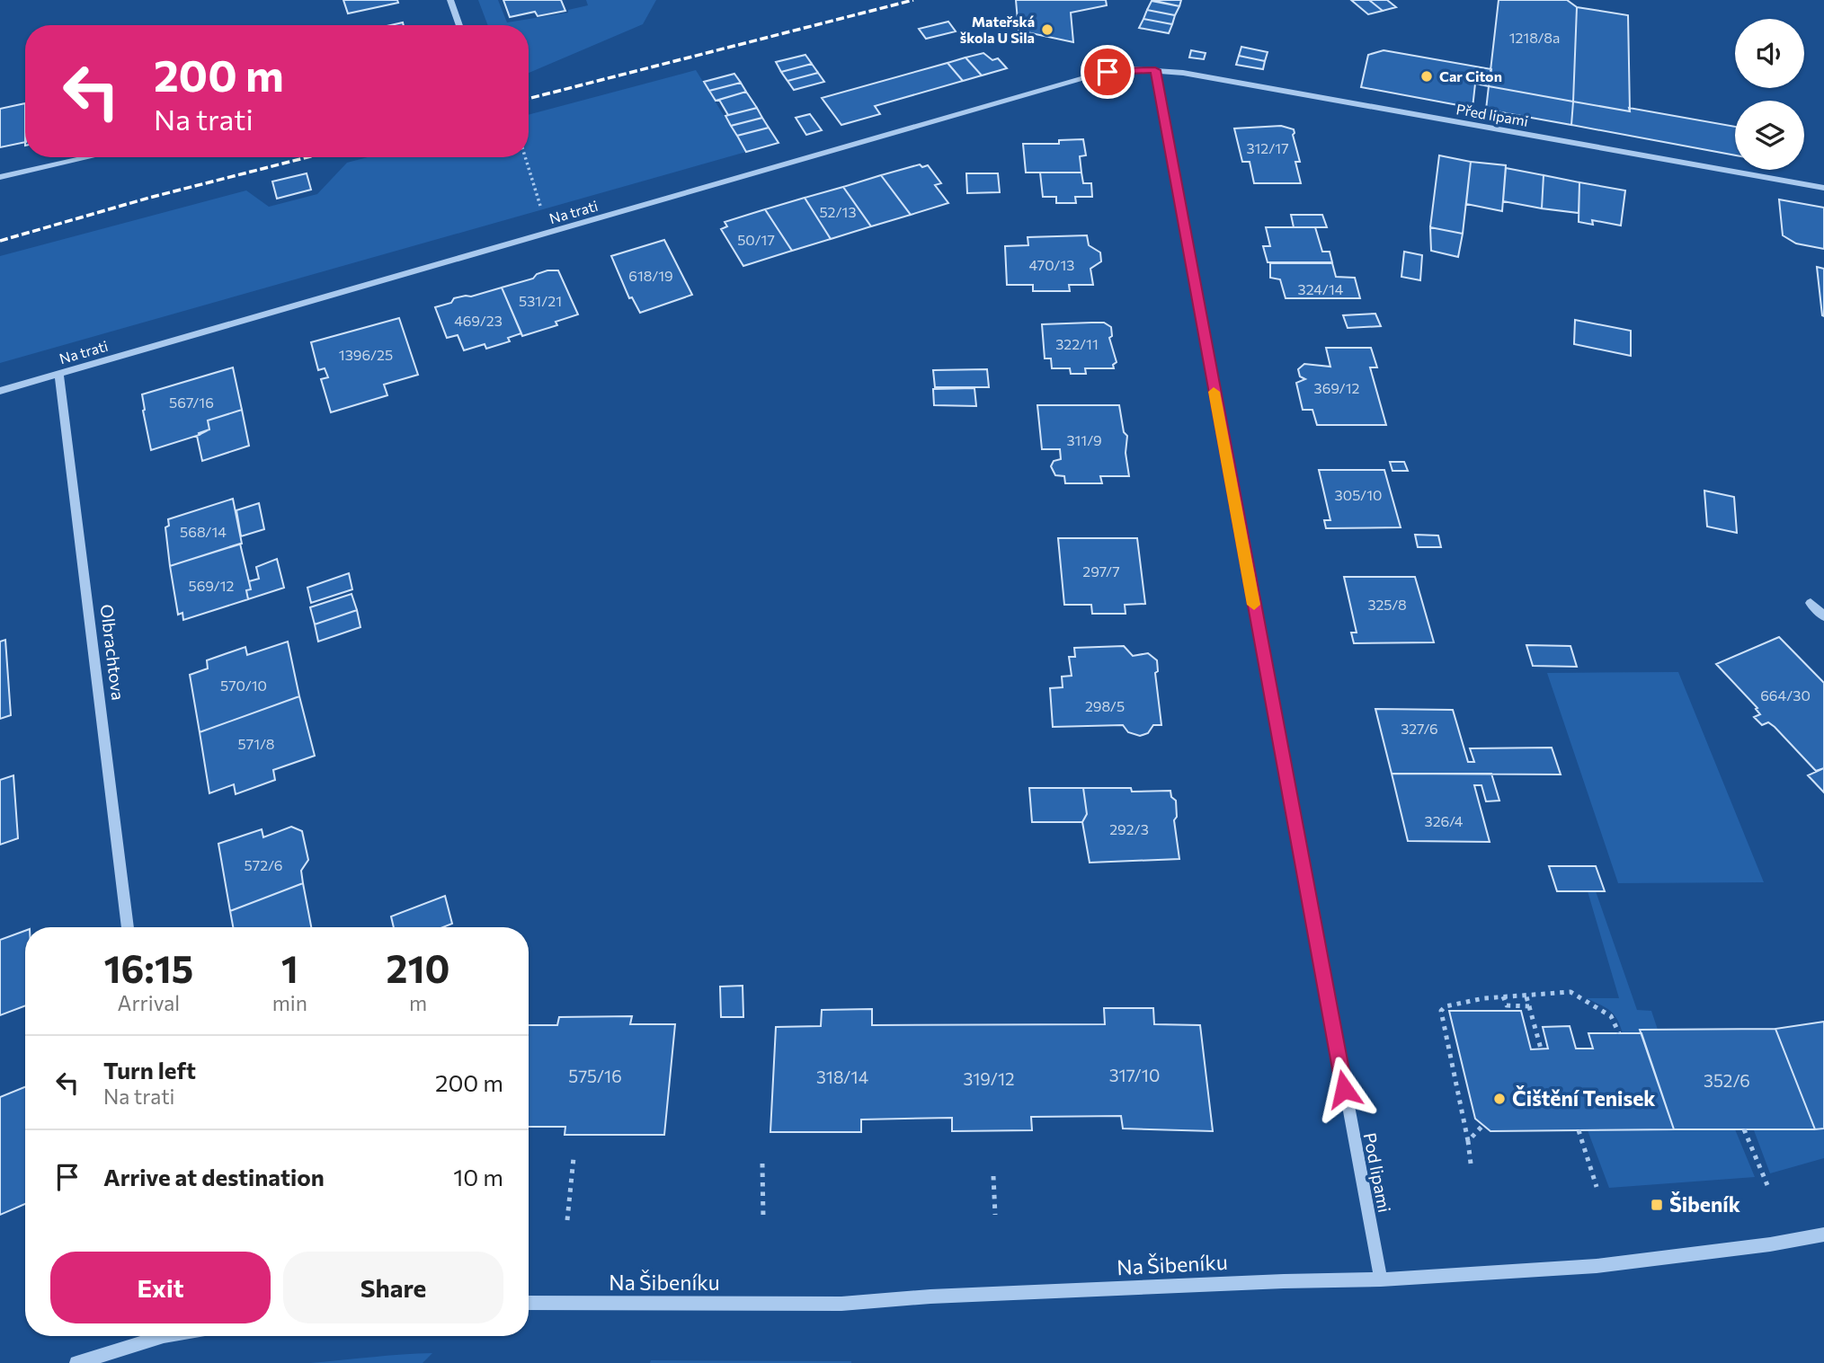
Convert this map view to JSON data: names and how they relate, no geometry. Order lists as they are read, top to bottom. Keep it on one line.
{"streets":{"street":["Před lipami","Na trati","Olbrachtova","Pod lipami","Na Šibeníku"]},"crossings":[["Před lipami","Na trati"],["Před lipami","Pod lipami"],["Na trati","Olbrachtova"],["Na trati","Pod lipami"],["Pod lipami","Na Šibeníku"]],"places":{"other":["Mateřská škola U Sila","Car Citon","Čištění Tenisek"],"transit":["Šibeník"]},"house_numbers":["1218/8a","312/17","52/13","50/17","470/13","618/19","324/14","531/21","469/23","322/11","1396/25","369/12","567/16","311/9","305/10","568/14","297/7","569/12","325/8","570/10","664/30","298/5","327/6","571/8","326/4","292/3","572/6","317/10","575/16","318/14","319/12","352/6"],"page":{"turn":["200 m","Na trati"],"eta":["16:15","Arrival","1","min","210","m"],"list":[{"name":"Turn left","note":"Na trati","value":"200 m"},{"name":"Arrive at destination","value":"10 m"}],"buttons":["Exit","Share"]}}
